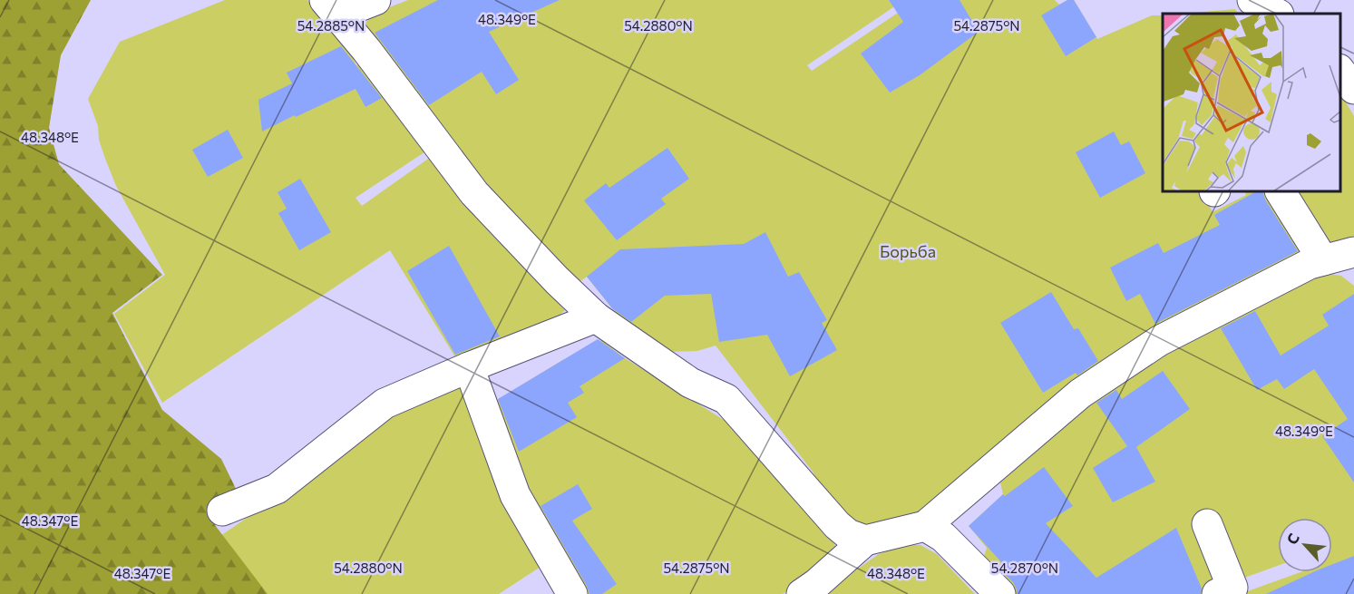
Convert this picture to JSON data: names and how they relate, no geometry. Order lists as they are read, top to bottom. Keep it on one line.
{"parks":["Борьба"],"north":"top left","coordinates":["48.349°E","54.2885°N","54.2880°N","54.2875°N","48.348°E","48.347°E","54.2870°N"]}
